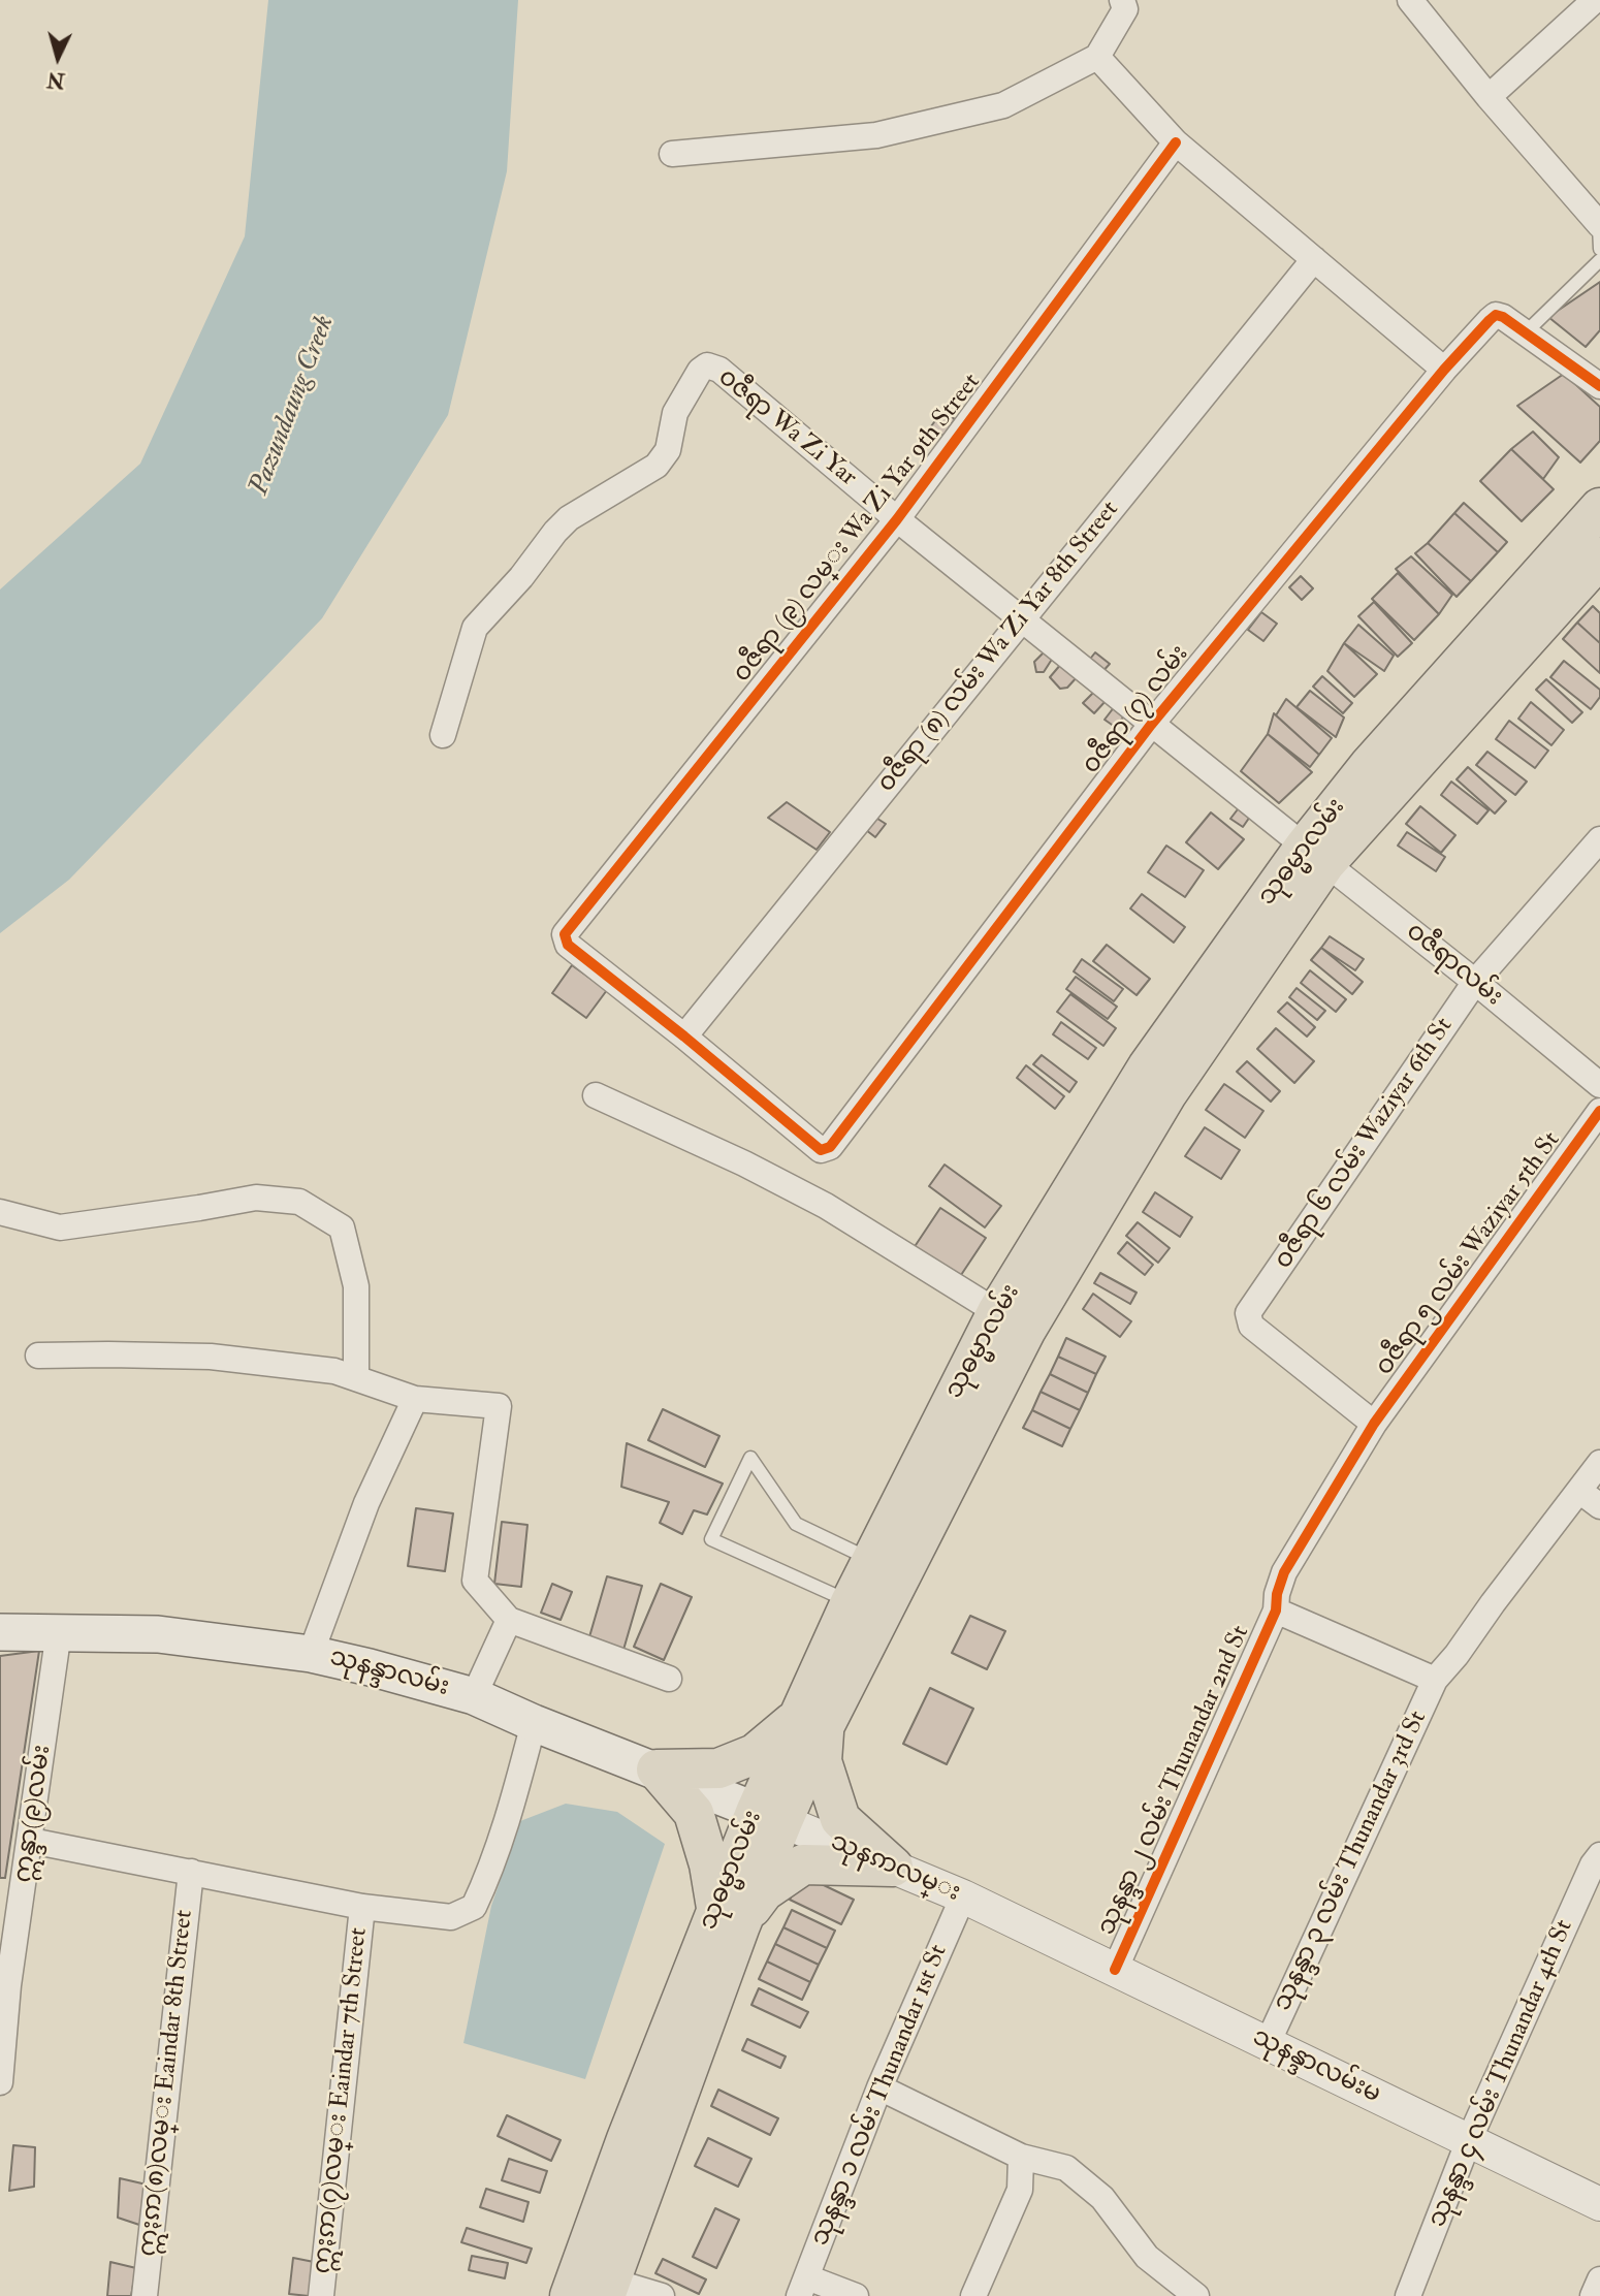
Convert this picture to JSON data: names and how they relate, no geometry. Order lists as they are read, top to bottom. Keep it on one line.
{"streets":{"main road":["သုဓမ္မာလမ်း","သုနန္ဒာလမ်း"],"street":["၀ဇီရာ Wa Zi Yar","၀ဇီရာ (၉) လမ္း Wa Zi Yar 9th Street","၀ဇီရာ (၈) လမ်း Wa Zi Yar 8th Street","၀ဇီရာ (၇) လမ်း","ဝဇီရာလမ်း","ဝဇီရာ ၆ လမ်း Waziyar 6th St","ဝဇီရာ ၅ လမ်း Waziyar 5th St","သုနန္ဒာ ၂ လမ်း Thunandar 2nd St","ဣန္ဒာ(၉)လမ်း","သုနန္ဒာ ၃ လမ်း Thunandar 3rd St","သုနၵာလမ္း","သုနန္ဒာလမ်းမ","သုနန္ဒာ ၄ လမ်း Thunandar 4th St","ဣႏၵာ(၈)လမ္း Eaindar 8th Street","သုနန္ဒာ ၁ လမ်း Thunandar 1st St","ဣႏၵာ(၇)လမ္း Eaindar 7th Street"]},"crossings":[["၀ဇီရာ Wa Zi Yar","၀ဇီရာ (၉) လမ္း Wa Zi Yar 9th Street"],["၀ဇီရာ Wa Zi Yar","၀ဇီရာ (၈) လမ်း Wa Zi Yar 8th Street"],["၀ဇီရာ Wa Zi Yar","၀ဇီရာ (၇) လမ်း"],["၀ဇီရာ Wa Zi Yar","သုဓမ္မာလမ်း"],["၀ဇီရာ Wa Zi Yar","ဝဇီရာလမ်း"],["၀ဇီရာ (၉) လမ္း Wa Zi Yar 9th Street","၀ဇီရာ (၈) လမ်း Wa Zi Yar 8th Street"],["၀ဇီရာ (၉) လမ္း Wa Zi Yar 9th Street","၀ဇီရာ (၇) လမ်း"],["၀ဇီရာ (၈) လမ်း Wa Zi Yar 8th Street","၀ဇီရာ (၇) လမ်း"],["သုဓမ္မာလမ်း","ဝဇီရာလမ်း"],["သုဓမ္မာလမ်း","သုနန္ဒာလမ်း"],["သုဓမ္မာလမ်း","သုနၵာလမ္း"],["ဝဇီရာလမ်း","ဝဇီရာ ၆ လမ်း Waziyar 6th St"],["ဝဇီရာ ၆ လမ်း Waziyar 6th St","ဝဇီရာ ၅ လမ်း Waziyar 5th St"],["ဝဇီရာ ၅ လမ်း Waziyar 5th St","သုနန္ဒာ ၂ လမ်း Thunandar 2nd St"],["သုနန္ဒာလမ်း","ဣန္ဒာ(၉)လမ်း"],["သုနန္ဒာလမ်း","သုနၵာလမ္း"],["သုနန္ဒာ ၂ လမ်း Thunandar 2nd St","သုနန္ဒာလမ်းမ"],["သုနန္ဒာ ၃ လမ်း Thunandar 3rd St","သုနန္ဒာလမ်းမ"],["သုနၵာလမ္း","သုနန္ဒာလမ်းမ"],["သုနၵာလမ္း","သုနန္ဒာ ၁ လမ်း Thunandar 1st St"],["သုနန္ဒာလမ်းမ","သုနန္ဒာ ၄ လမ်း Thunandar 4th St"]],"water":["Pazundaung Creek"],"north":"bottom"}
